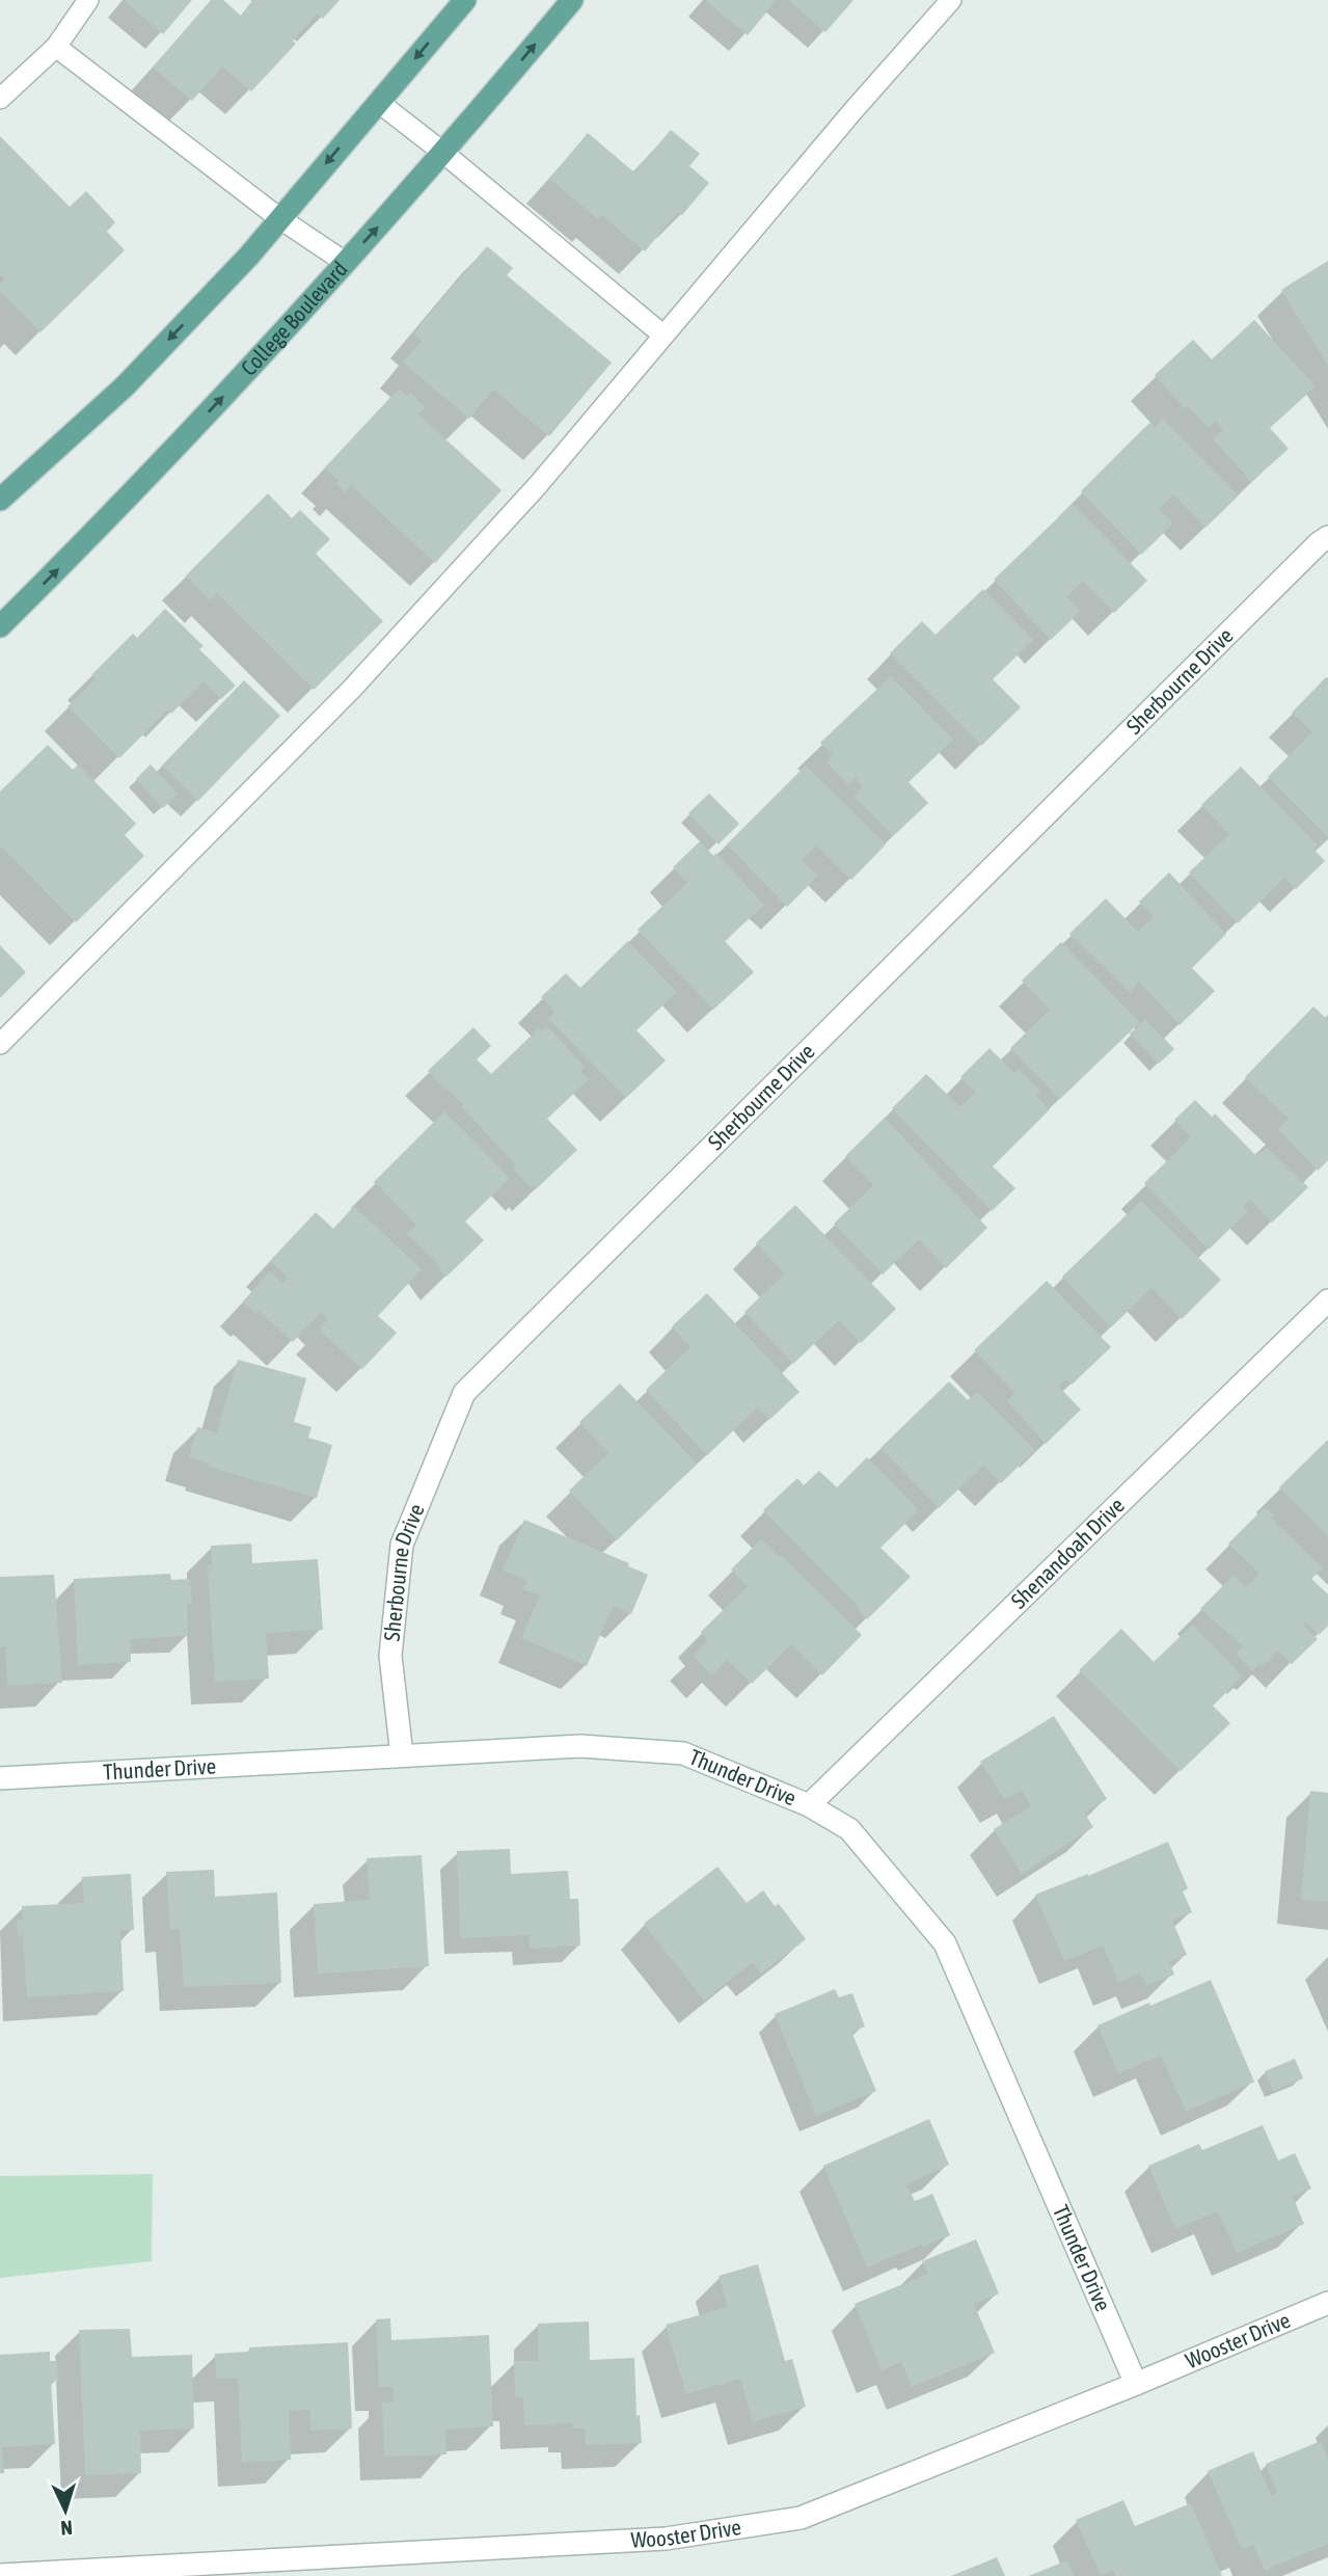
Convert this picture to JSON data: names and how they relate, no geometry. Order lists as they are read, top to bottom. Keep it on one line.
{"streets":{"main road":["College Boulevard"],"street":["Sherbourne Drive","Shenandoah Drive","Thunder Drive","Wooster Drive"]},"crossings":[["Sherbourne Drive","Thunder Drive"],["Shenandoah Drive","Thunder Drive"],["Thunder Drive","Wooster Drive"]],"north":"bottom"}
